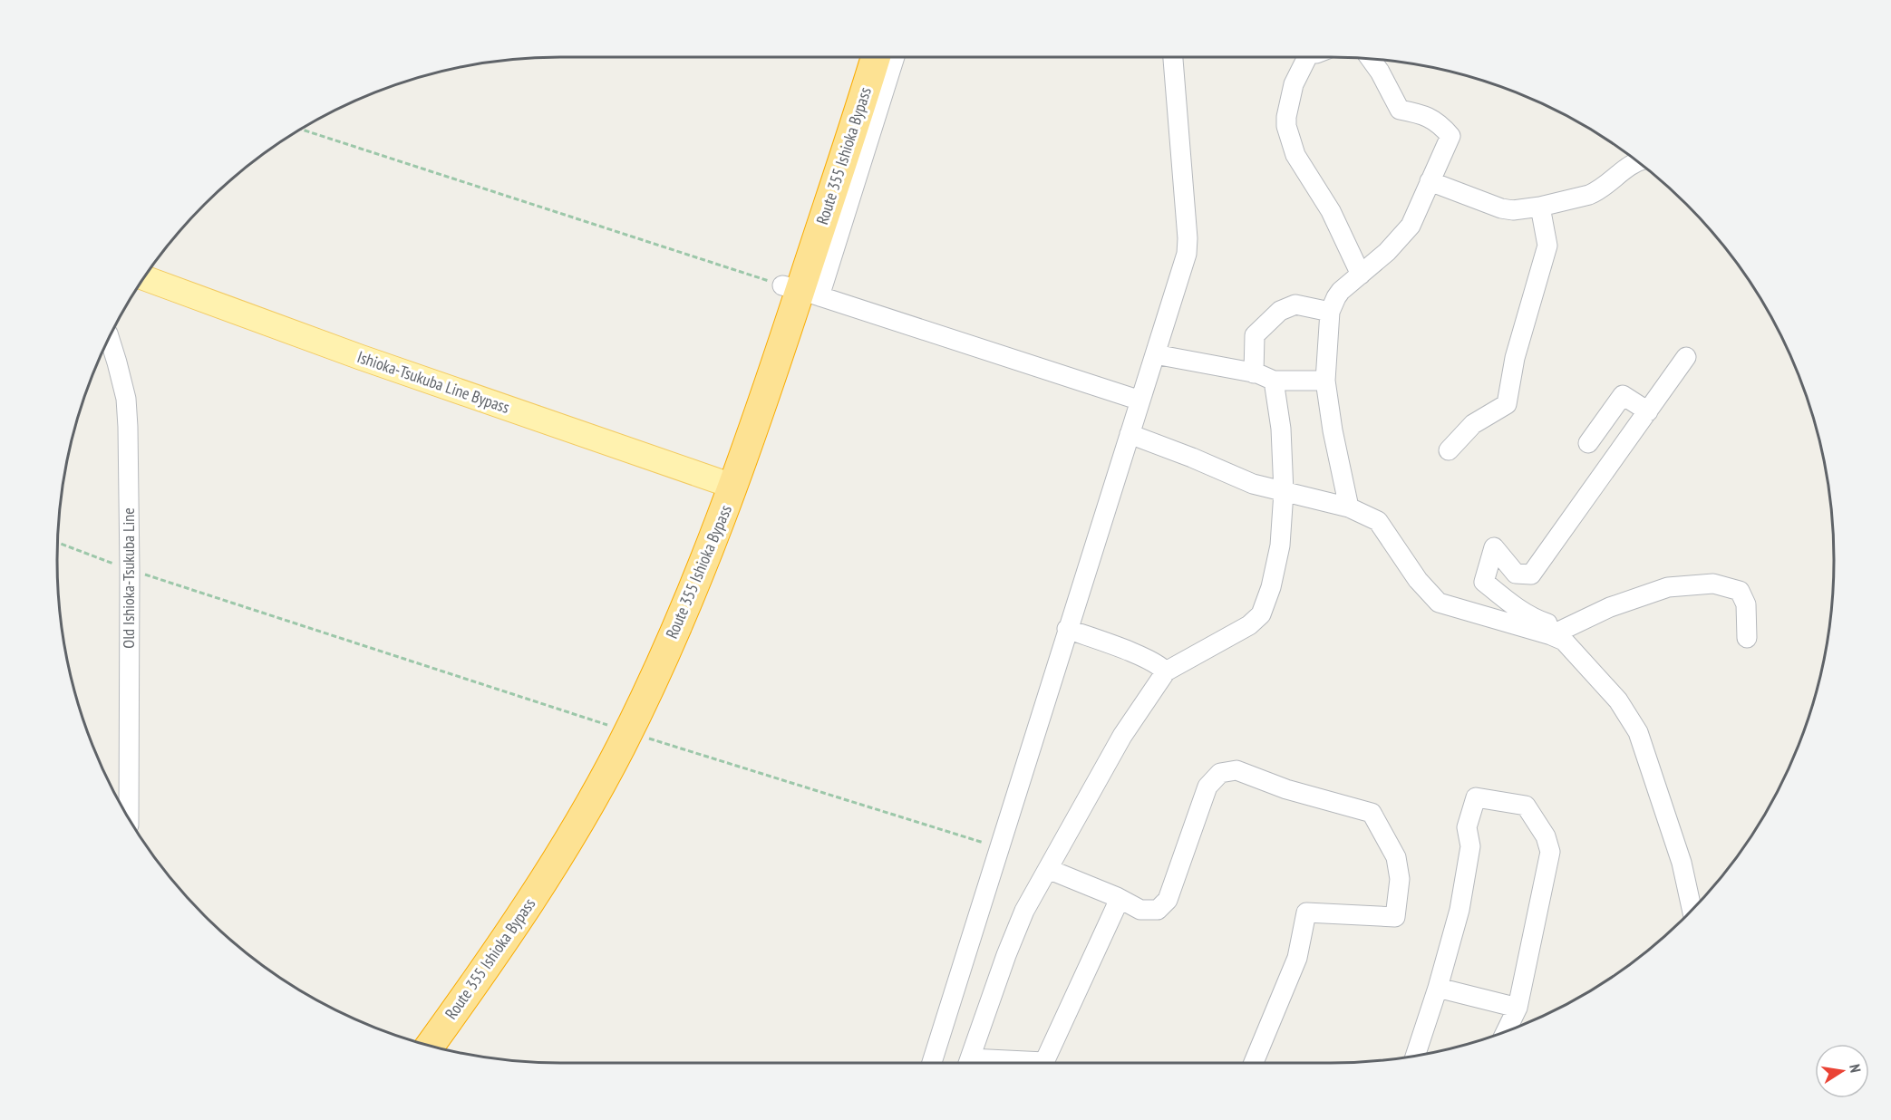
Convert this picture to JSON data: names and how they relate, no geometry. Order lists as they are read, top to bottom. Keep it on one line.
{"streets":{"highway":["Route 355 Ishioka Bypass"],"main road":["Ishioka-Tsukuba Line Bypass"],"street":["Old Ishioka-Tsukuba Line"]},"crossings":[["Route 355 Ishioka Bypass","Ishioka-Tsukuba Line Bypass"]],"north":"right"}
